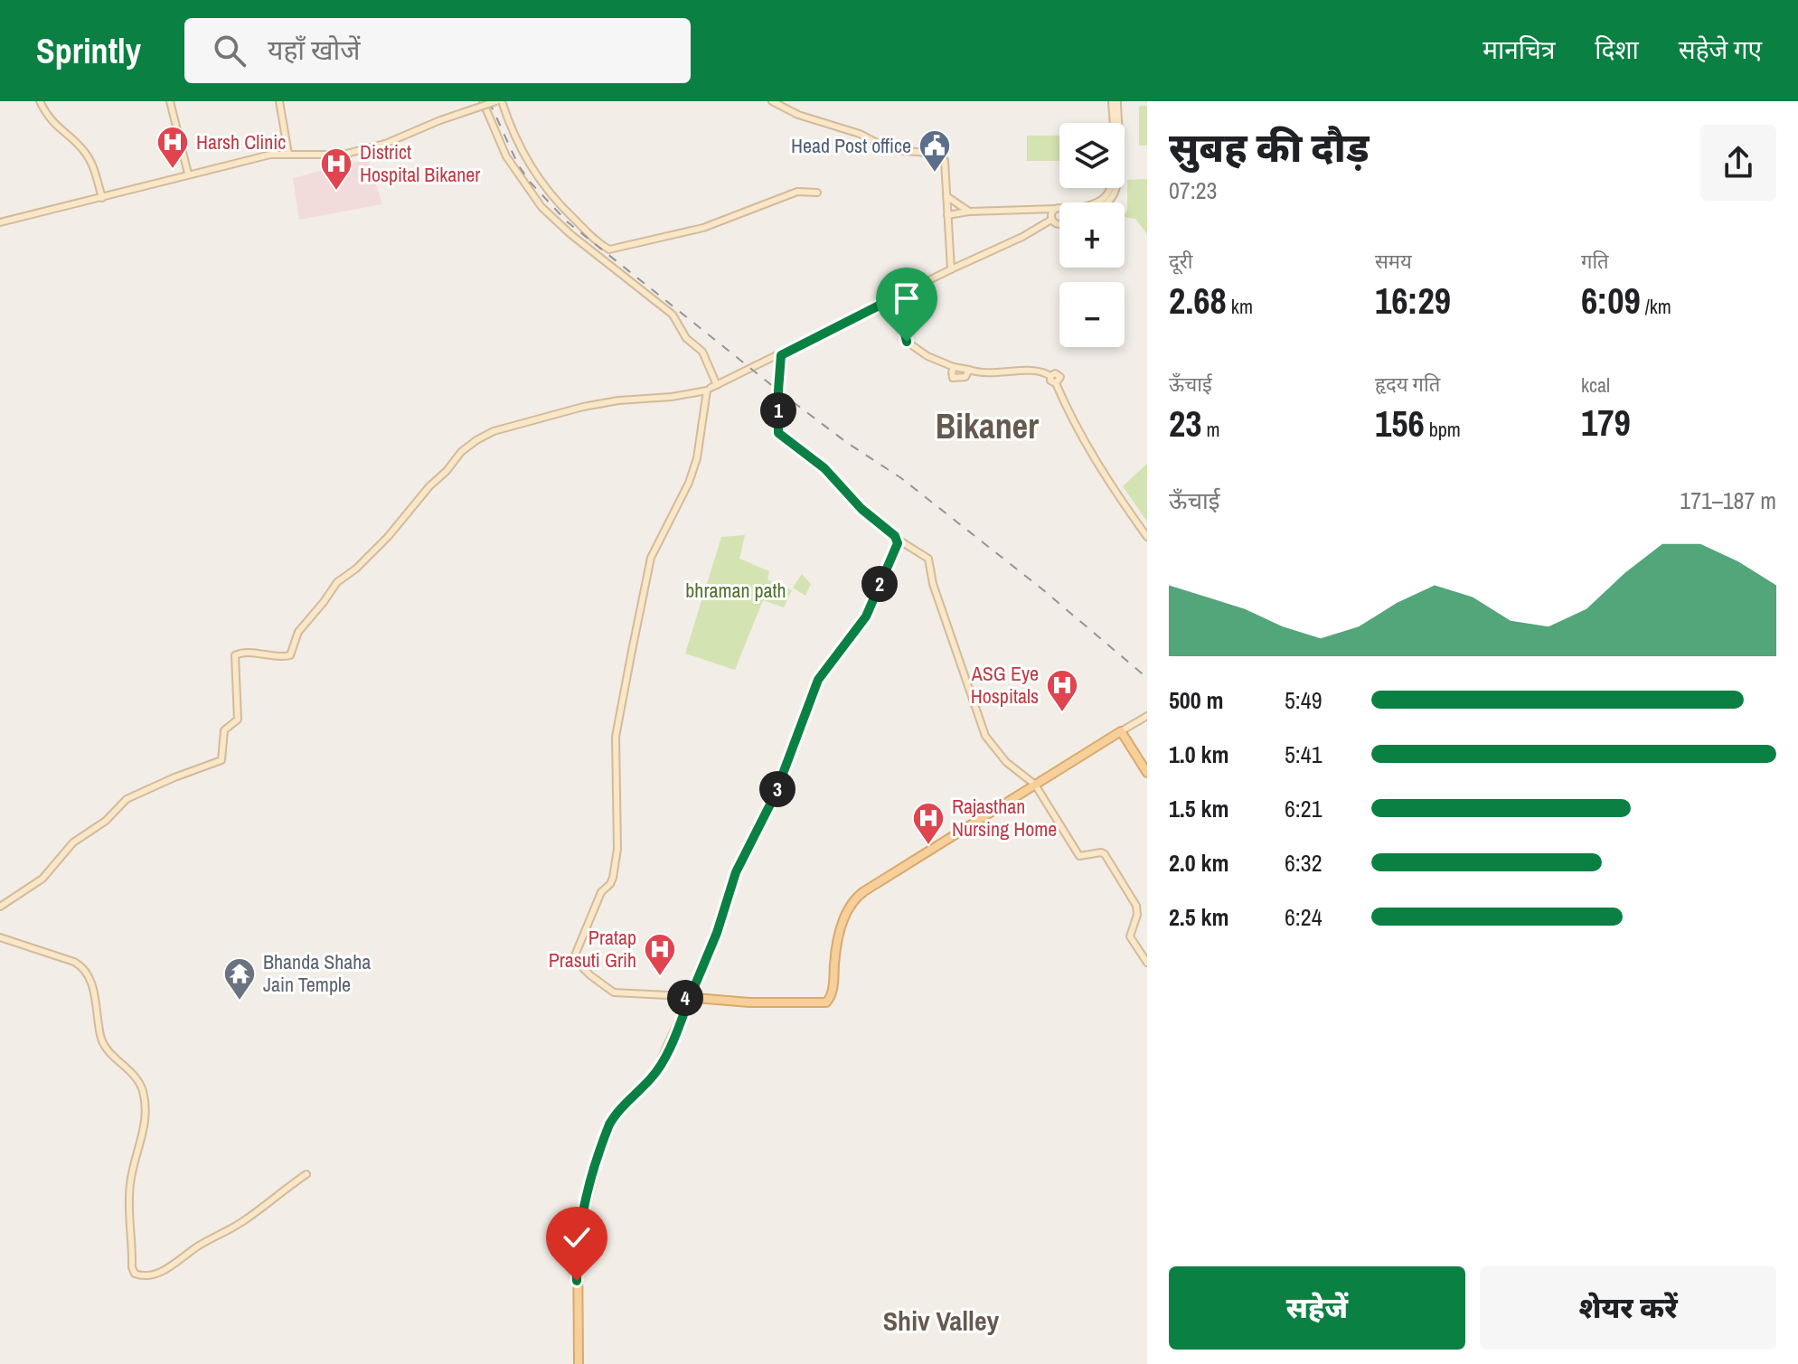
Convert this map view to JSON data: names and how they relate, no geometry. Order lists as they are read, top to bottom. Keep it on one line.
{"districts":["Bikaner","Shiv Valley"],"parks":["bhraman path"],"places":{"hospital":["Harsh Clinic","District Hospital Bikaner","ASG Eye Hospitals","Rajasthan Nursing Home","Pratap Prasuti Grih"],"public building":["Head Post office"],"temple":["Bhanda Shaha Jain Temple"]},"page":{"header":"Sprintly","search":"यहाँ खोजें","nav":["मानचित्र","दिशा","सहेजे गए"],"heading":["सुबह की दौड़","07:23"],"map_buttons":["+","−"],"stats":[["दूरी","2.68 km"],["समय","16:29"],["गति","6:09 /km"],["ऊँचाई","23 m"],["हृदय गति","156 bpm"],["kcal","179"]],"pins":["1","2","3","4"],"chart":["ऊँचाई","171–187 m"],"list":[{"name":"500 m","note":"5:49"},{"name":"1.0 km","note":"5:41"},{"name":"1.5 km","note":"6:21"},{"name":"2.0 km","note":"6:32"},{"name":"2.5 km","note":"6:24"}],"buttons":["सहेजें","शेयर करें"]}}
